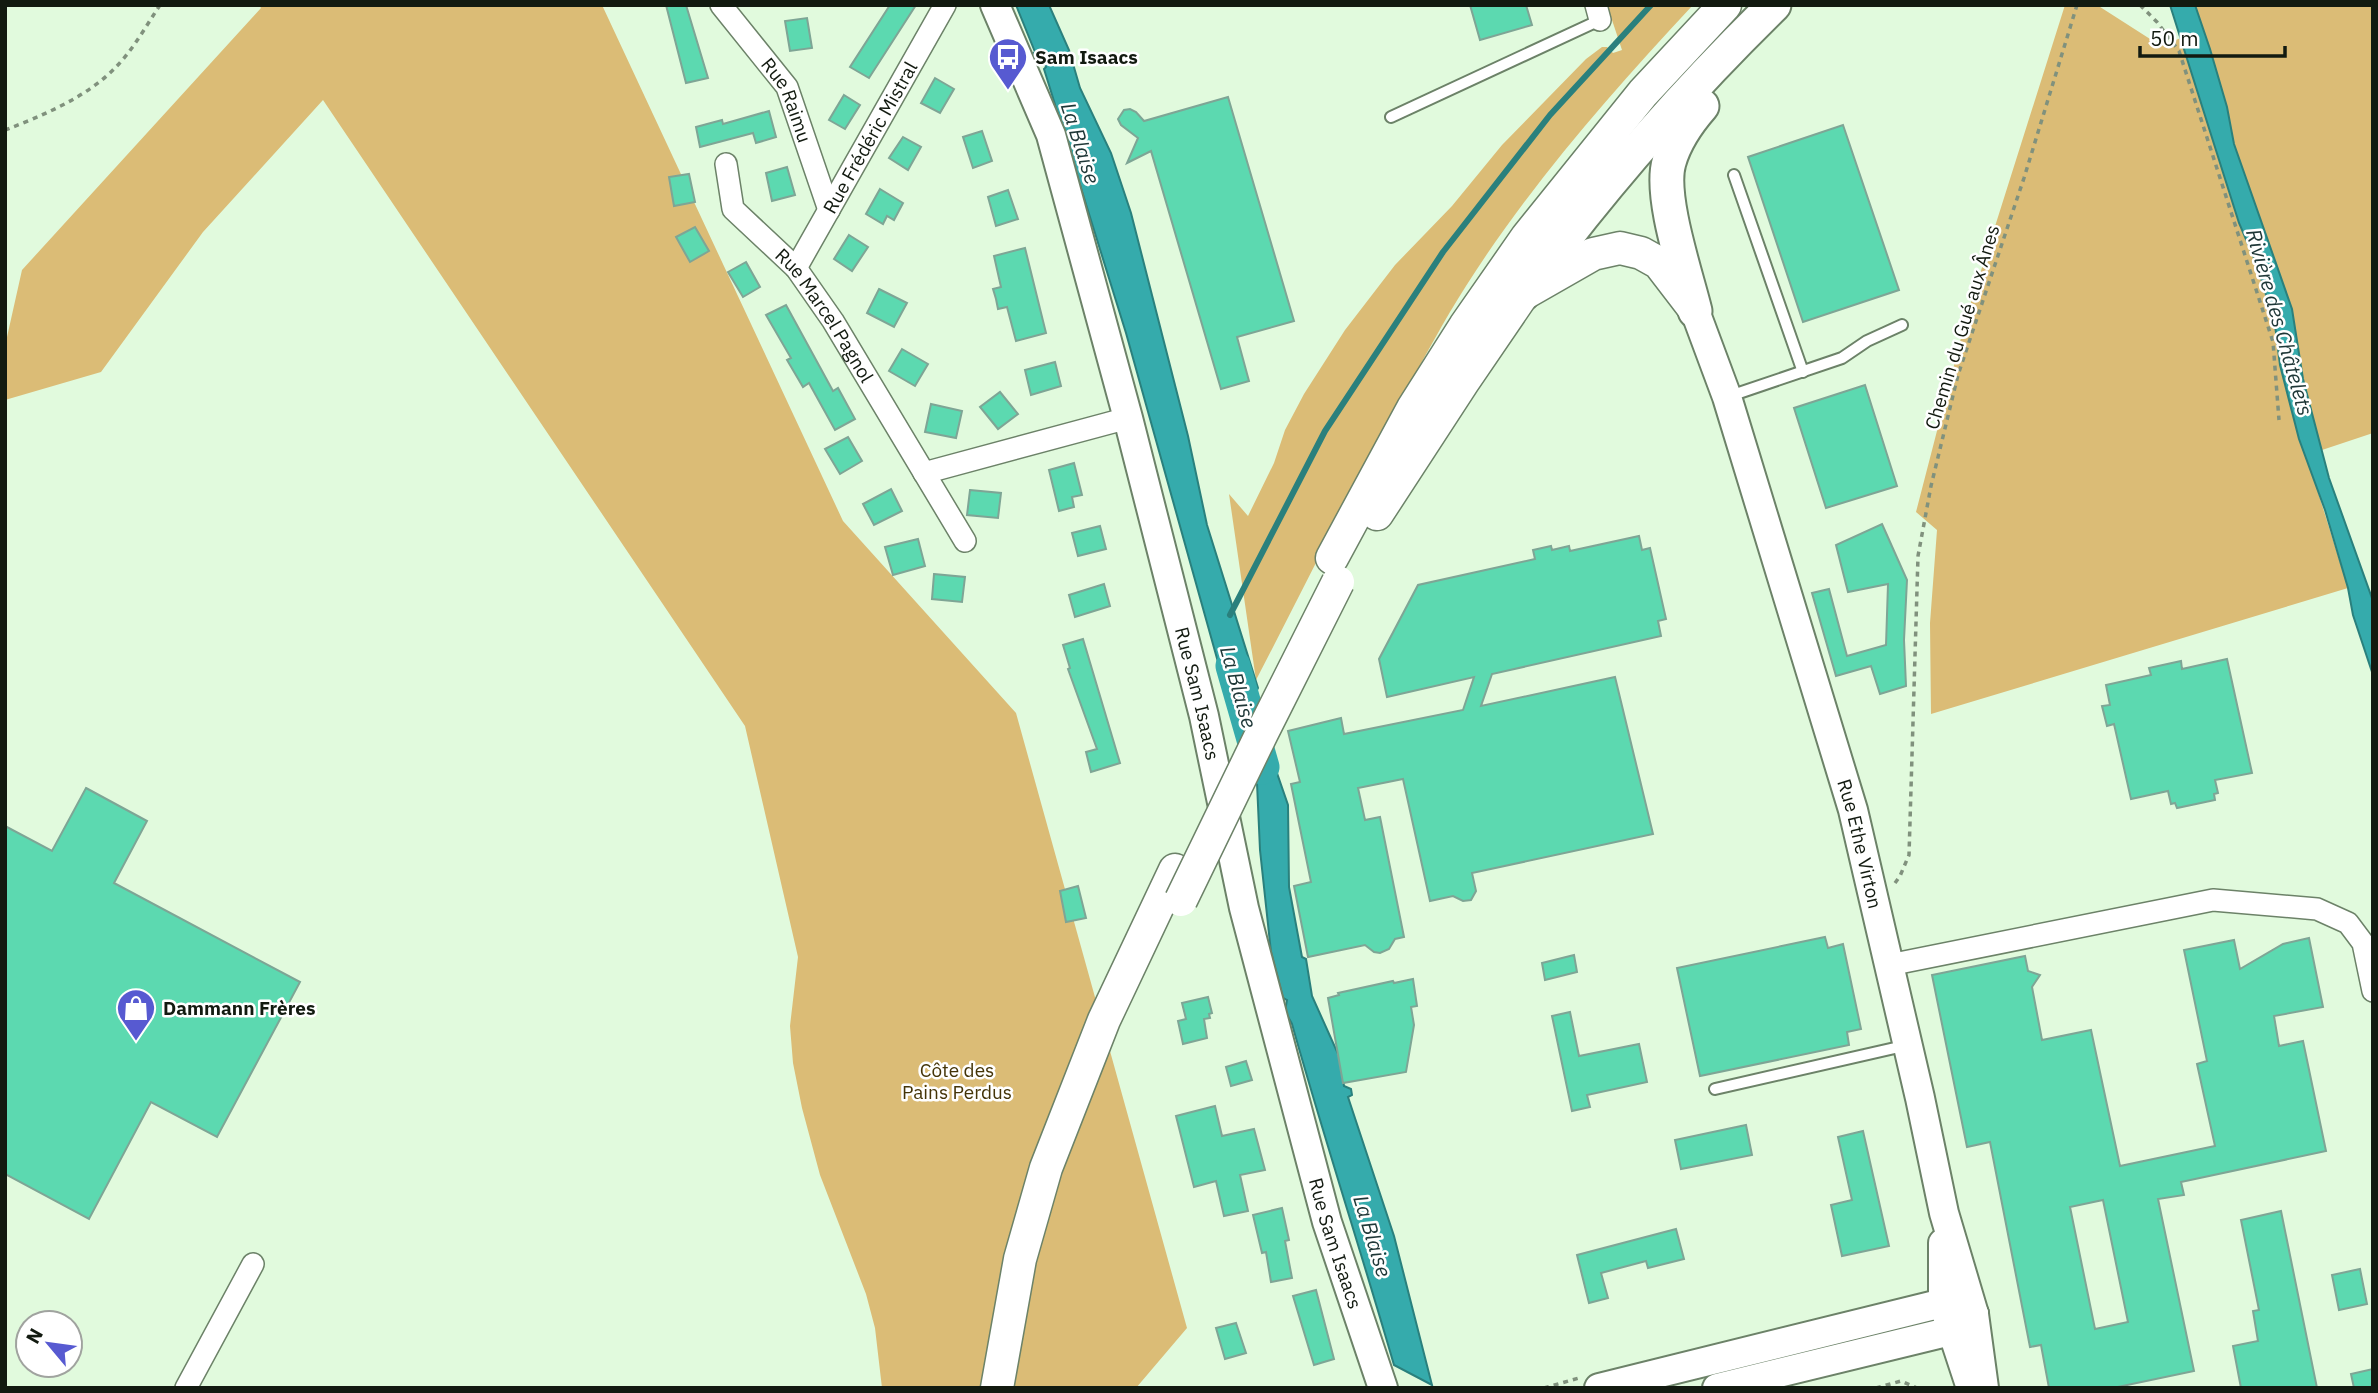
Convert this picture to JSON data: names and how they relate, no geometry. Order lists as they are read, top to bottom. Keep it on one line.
{"streets":{"main road":["Rue Sam Isaacs","Rue Ethe Virton"],"street":["Rue Raimu","Rue Frédéric Mistral","Rue Marcel Pagnol"],"path":["Chemin du Gué aux Ânes"]},"crossings":[["Rue Raimu","Rue Frédéric Mistral"],["Rue Frédéric Mistral","Rue Marcel Pagnol"],["Chemin du Gué aux Ânes","Rue Ethe Virton"]],"water":["La Blaise","Rivière des Châtelets"],"parks":["Côte des Pains Perdus"],"places":{"bus stop":["Sam Isaacs"],"shop":["Dammann Frères"]},"scale_bar":"50 m","north":"top left"}
